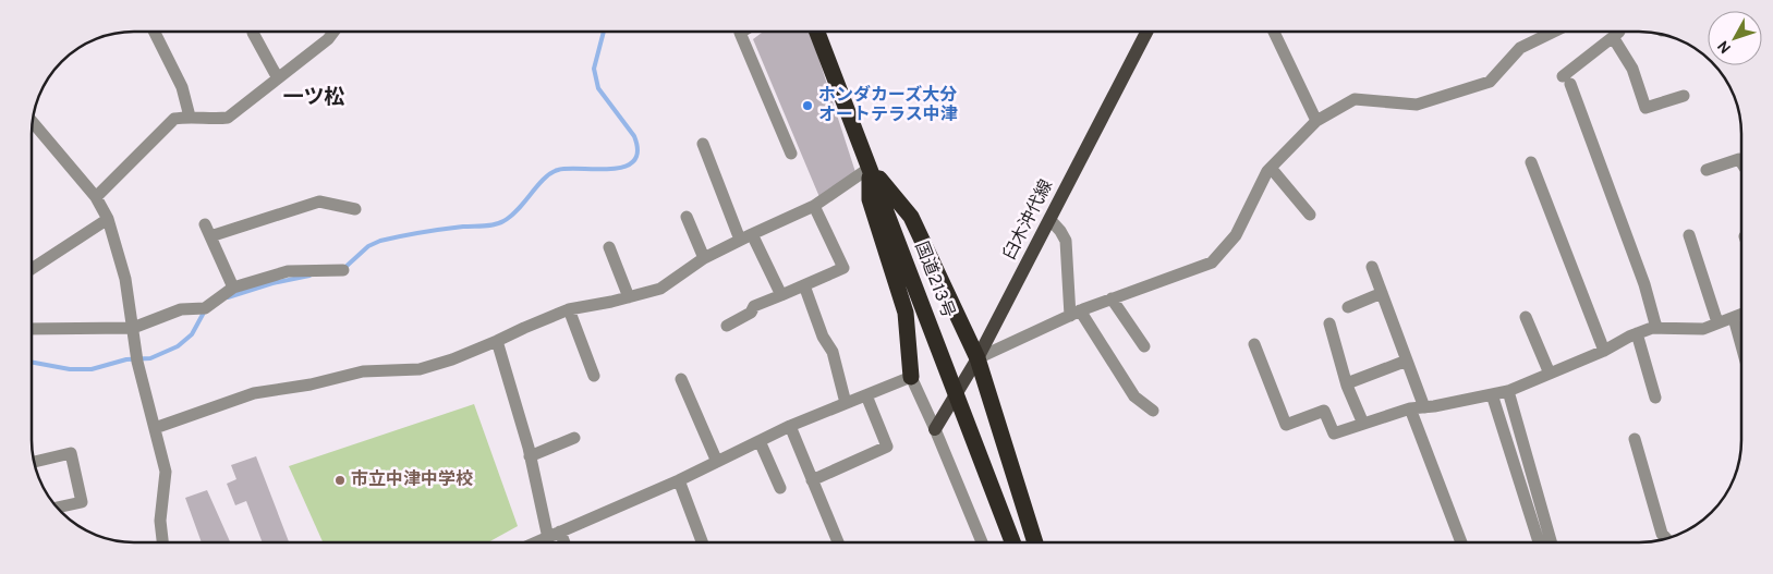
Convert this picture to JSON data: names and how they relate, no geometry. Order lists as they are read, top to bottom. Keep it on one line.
{"streets":{"highway":["国道213号"],"main road":["臼木沖代線"]},"districts":["一ツ松"],"places":["ホンダカーズ大分 オートテラス中津","市立中津中学校"],"north":"bottom left"}
